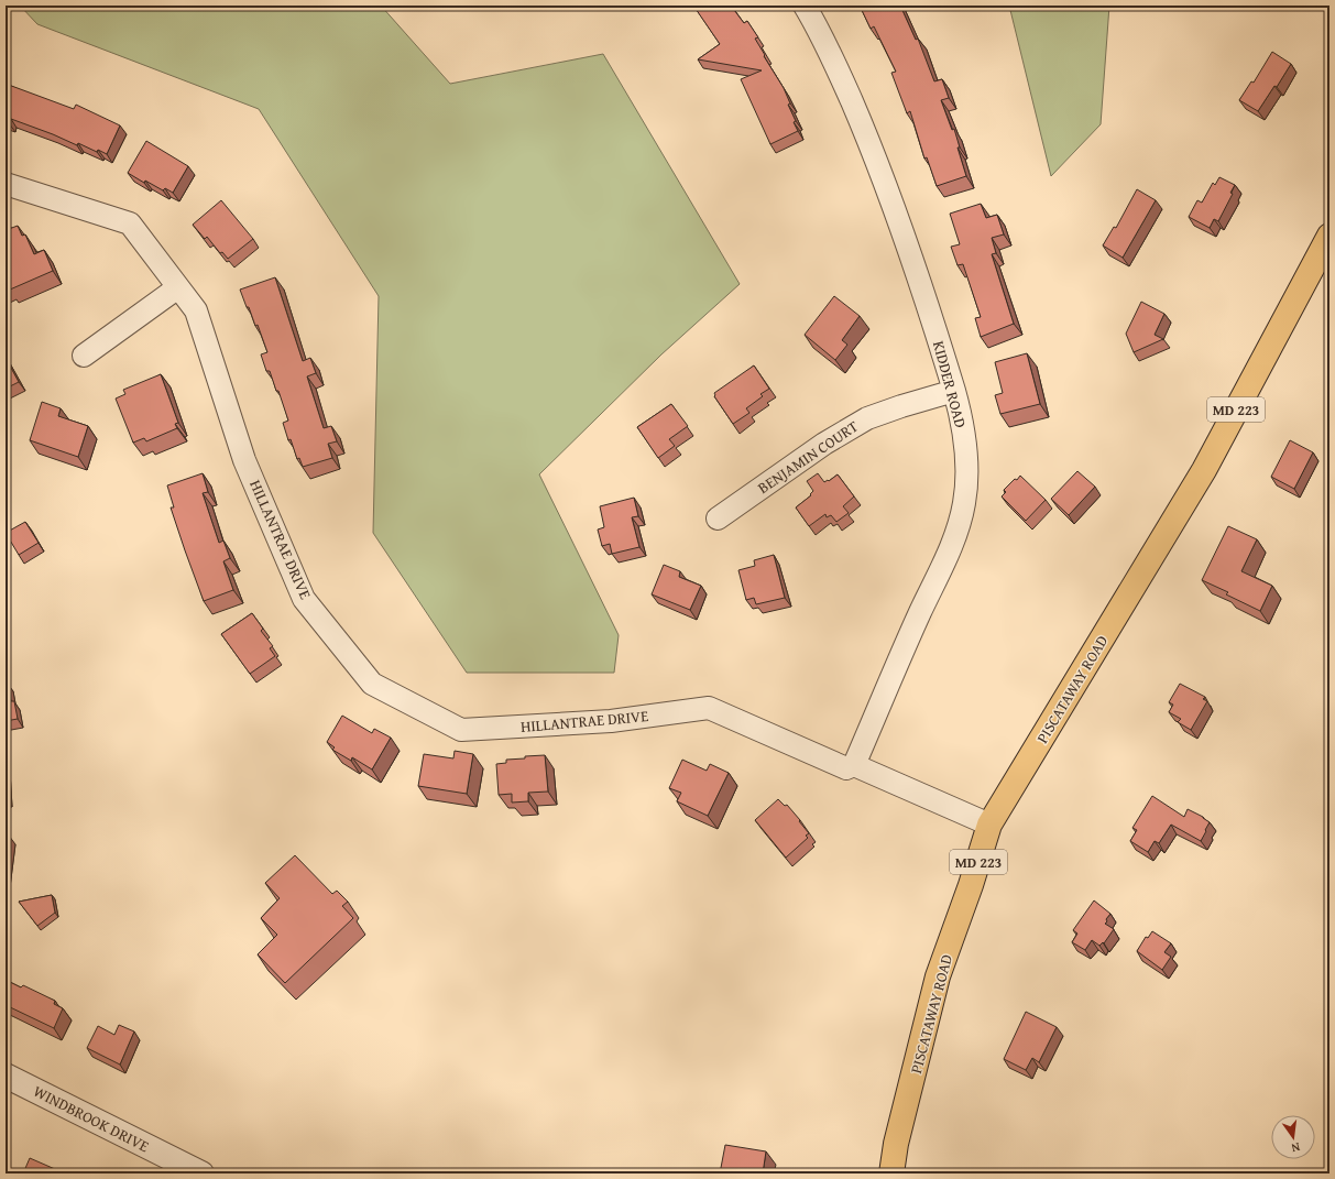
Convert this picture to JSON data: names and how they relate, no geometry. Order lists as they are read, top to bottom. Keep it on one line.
{"streets":{"main road":["MD 223","PISCATAWAY ROAD"],"street":["KIDDER ROAD","BENJAMIN COURT","HILLANTRAE DRIVE","WINDBROOK DRIVE"]},"crossings":[["KIDDER ROAD","BENJAMIN COURT"],["KIDDER ROAD","HILLANTRAE DRIVE"],["HILLANTRAE DRIVE","PISCATAWAY ROAD"]],"north":"bottom"}
